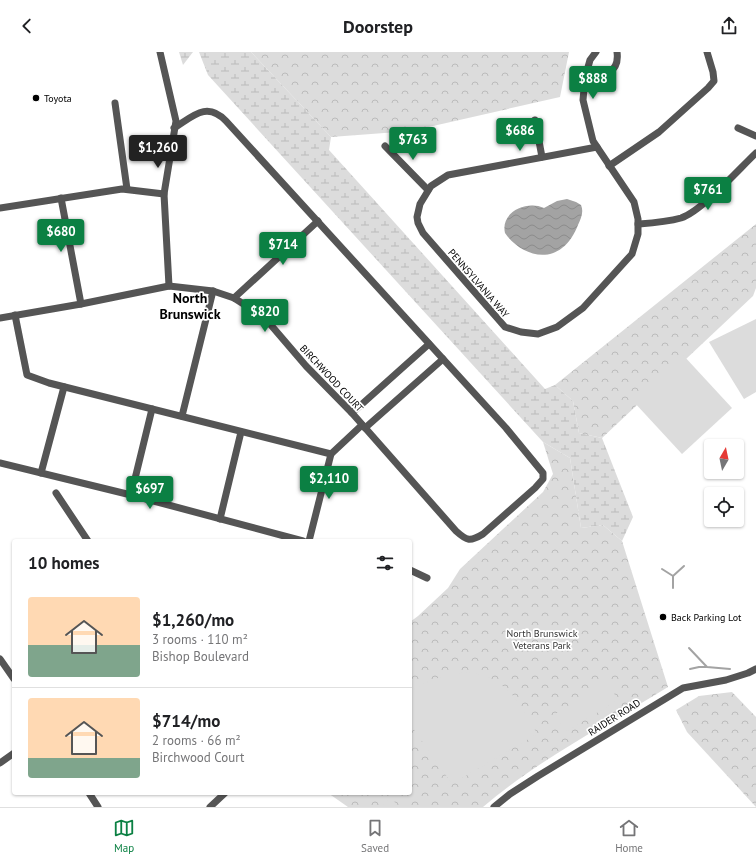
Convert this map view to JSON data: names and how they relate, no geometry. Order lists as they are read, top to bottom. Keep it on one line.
{"streets":{"street":["PENNSYLVANIA WAY","BIRCHWOOD COURT","RAIDER ROAD"]},"districts":["North Brunswick"],"parks":["North Brunswick Veterans Park"],"places":["Toyota","Back Parking Lot"],"north":"top","page":{"header":"Doorstep","price":["$888","$686","$763","$1,260","$761","$680","$714","$820","$2,110","$697"],"heading":"10 homes","list":[{"name":"$1,260/mo","note":"3 rooms · 110 m² · Bishop Boulevard"},{"name":"$714/mo","note":"2 rooms · 66 m² · Birchwood Court"}],"tabs":["Map","Saved","Home"]}}
